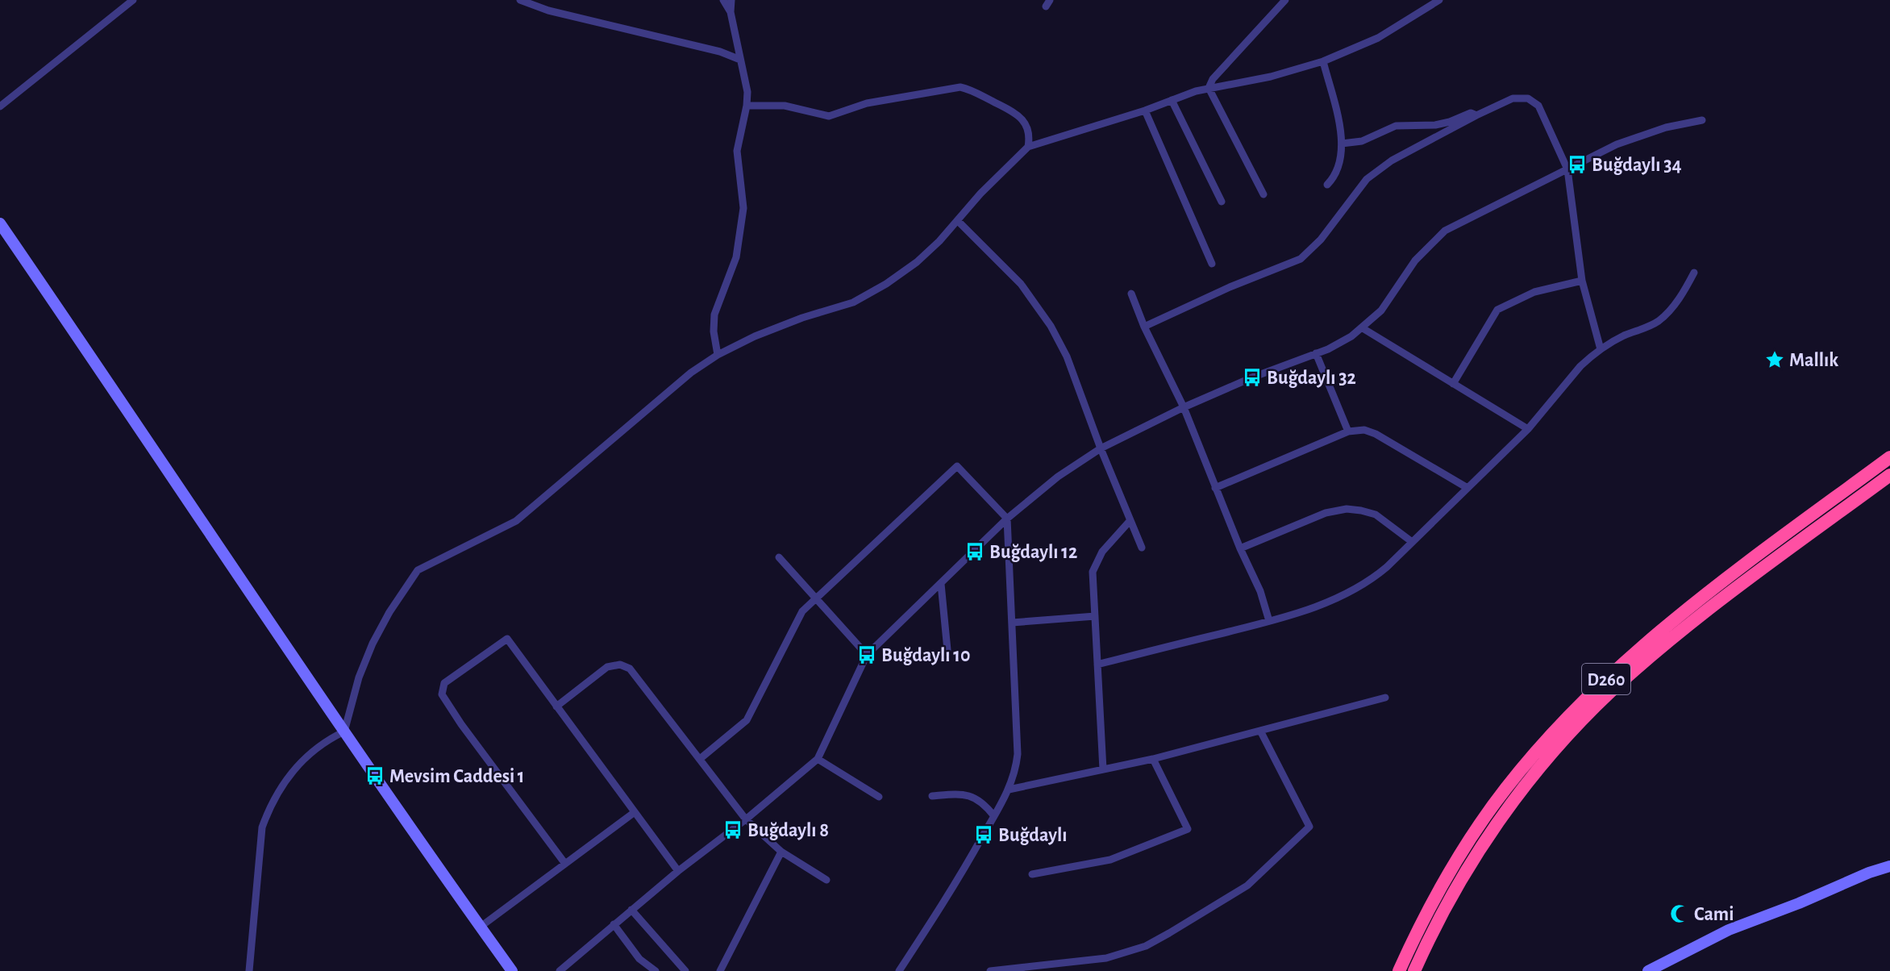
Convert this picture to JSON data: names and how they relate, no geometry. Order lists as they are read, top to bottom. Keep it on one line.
{"streets":{"highway":["D260"]},"places":{"bus stop":["Buğdaylı 34","Buğdaylı 32","Buğdaylı 12","Buğdaylı 10","Mevsim Caddesi 1","Buğdaylı 8","Buğdaylı"],"place":["Mallık"],"mosque":["Cami"]}}
